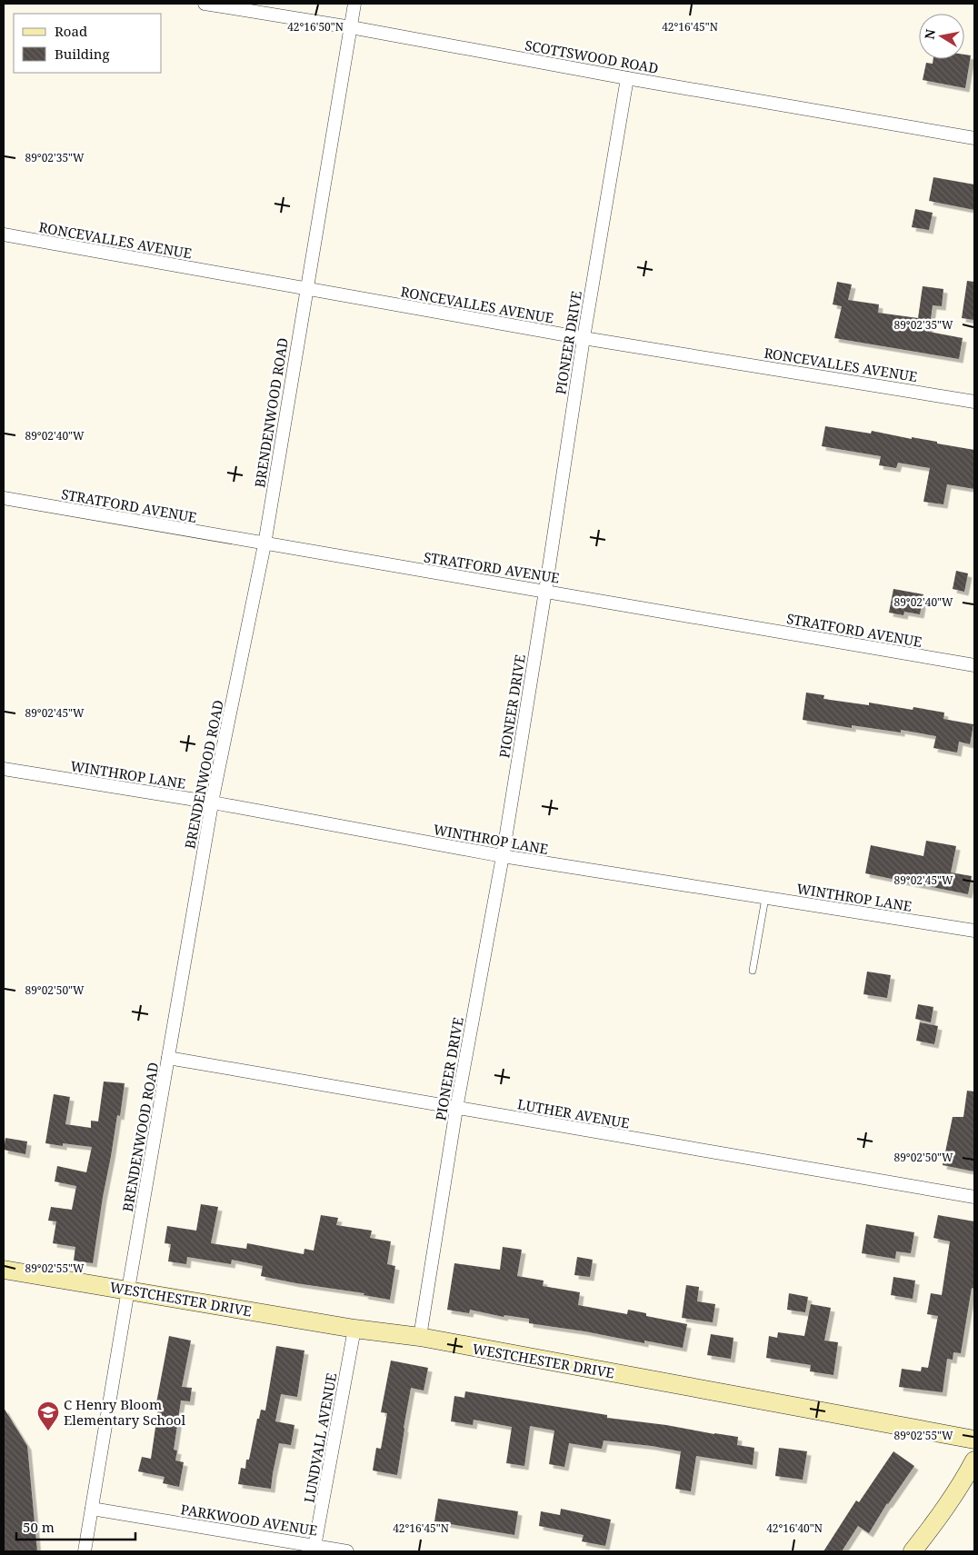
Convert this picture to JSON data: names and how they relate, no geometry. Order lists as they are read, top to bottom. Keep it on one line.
{"streets":{"street":["SCOTTSWOOD ROAD","RONCEVALLES AVENUE","PIONEER DRIVE","BRENDENWOOD ROAD","STRATFORD AVENUE","WINTHROP LANE","LUTHER AVENUE","WESTCHESTER DRIVE","LUNDVALL AVENUE","PARKWOOD AVENUE"]},"crossings":[["SCOTTSWOOD ROAD","PIONEER DRIVE"],["SCOTTSWOOD ROAD","BRENDENWOOD ROAD"],["RONCEVALLES AVENUE","PIONEER DRIVE"],["RONCEVALLES AVENUE","BRENDENWOOD ROAD"],["PIONEER DRIVE","STRATFORD AVENUE"],["PIONEER DRIVE","WINTHROP LANE"],["PIONEER DRIVE","LUTHER AVENUE"],["PIONEER DRIVE","WESTCHESTER DRIVE"],["BRENDENWOOD ROAD","STRATFORD AVENUE"],["BRENDENWOOD ROAD","WINTHROP LANE"],["BRENDENWOOD ROAD","LUTHER AVENUE"],["BRENDENWOOD ROAD","WESTCHESTER DRIVE"],["BRENDENWOOD ROAD","PARKWOOD AVENUE"],["WESTCHESTER DRIVE","LUNDVALL AVENUE"],["LUNDVALL AVENUE","PARKWOOD AVENUE"]],"places":{"school or university":["C Henry Bloom Elementary School"]},"legend":["Road","Building"],"scale_bar":"50 m","north":"left","coordinates":["42°16'50\"N","42°16'45\"N","89°02'35\"W","89°02'40\"W","89°02'45\"W","89°02'50\"W","89°02'55\"W","42°16'40\"N"]}
